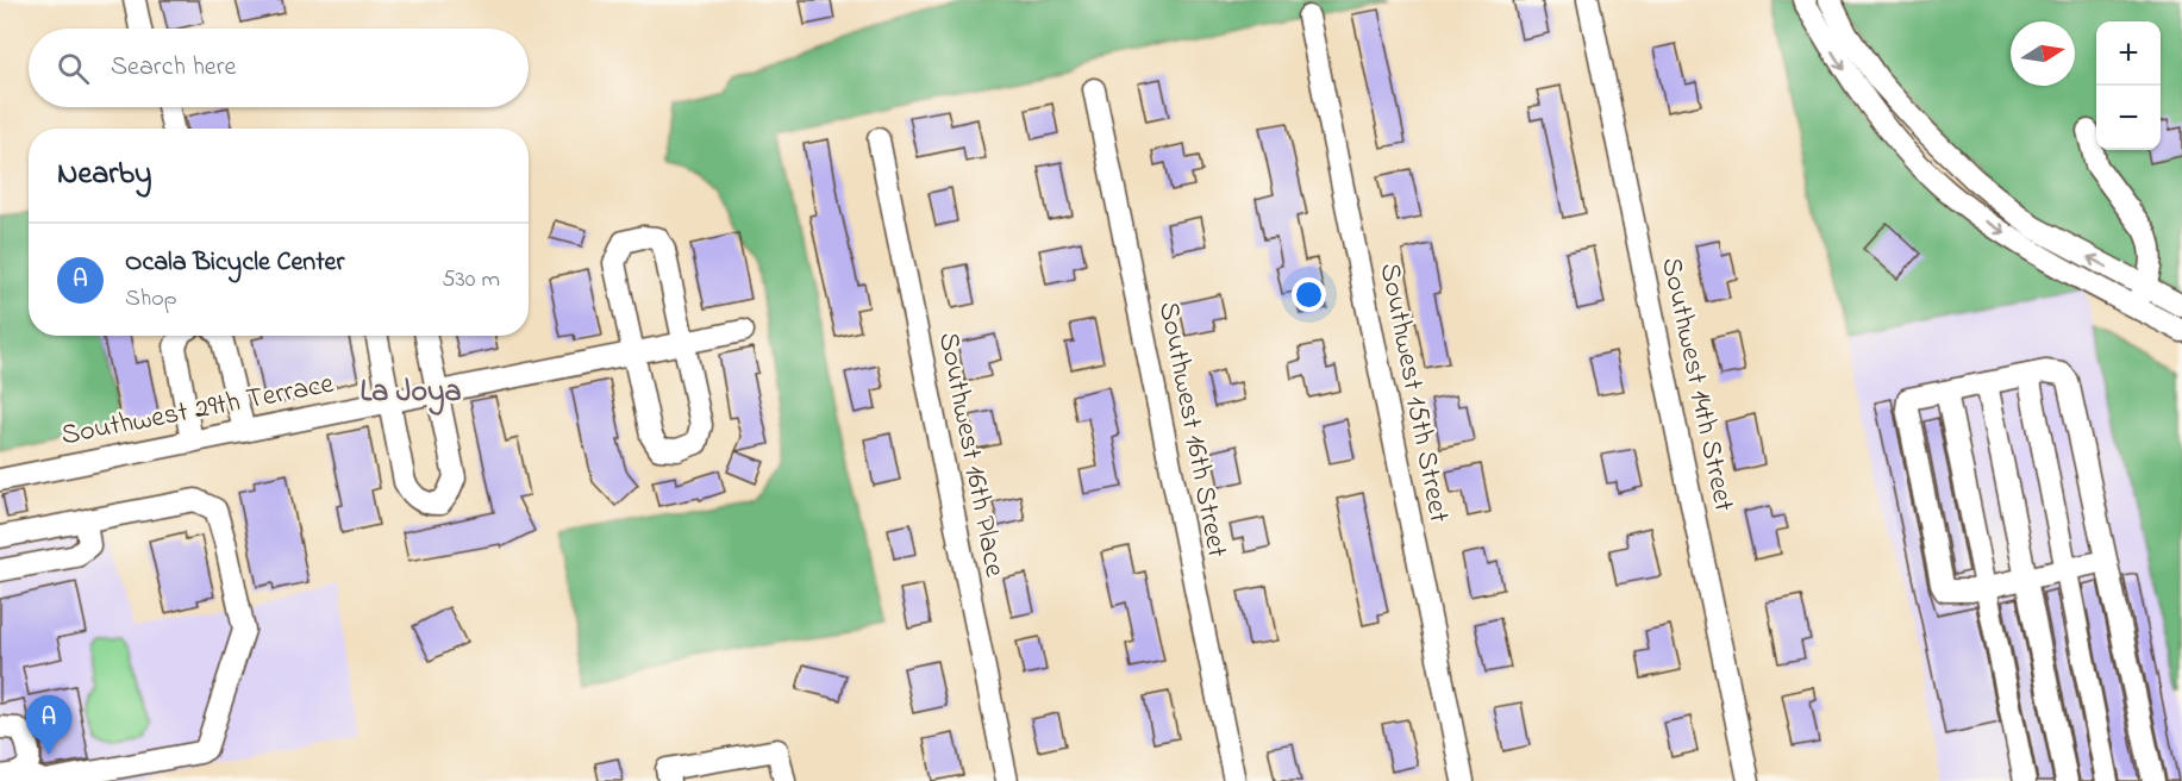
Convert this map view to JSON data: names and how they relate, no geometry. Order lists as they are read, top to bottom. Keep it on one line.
{"streets":{"street":["Southwest 14th Street","Southwest 15th Street","Southwest 29th Terrace","Southwest 16th Street","Southwest 16th Place"]},"districts":["La Joya"],"north":"right","page":{"map_buttons":["+","−"],"search":"Search here","heading":"Nearby","list":[{"mark":"A","name":"Ocala Bicycle Center","note":"Shop","value":"530 m"}],"pins":"A"}}
